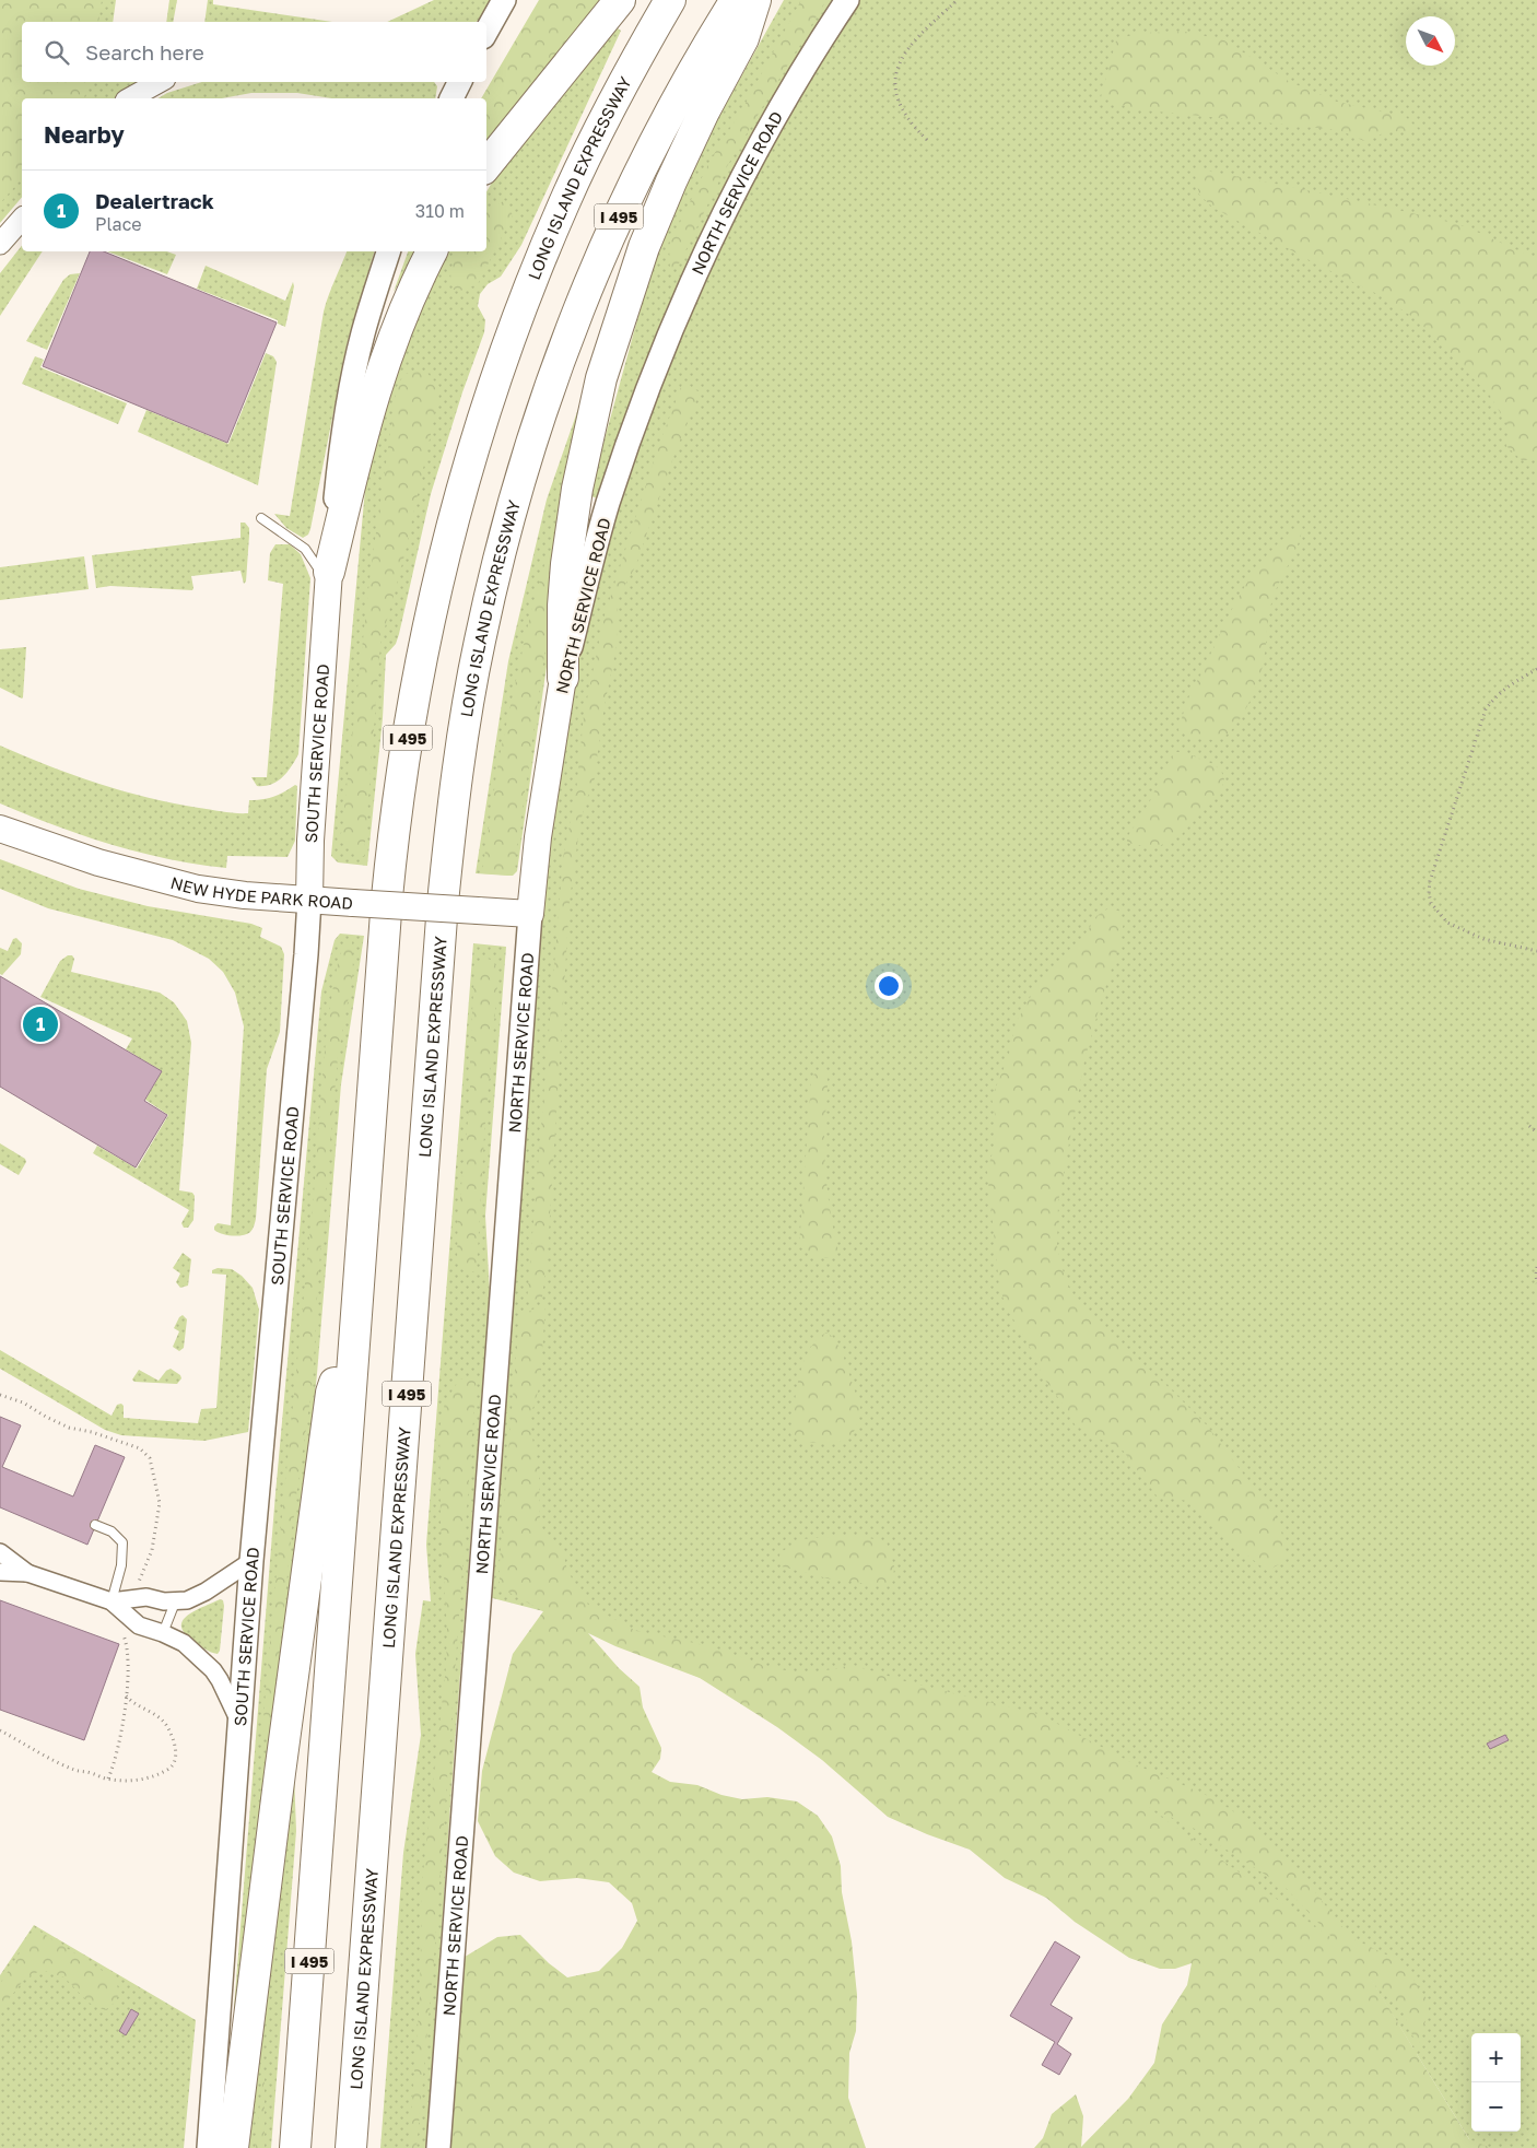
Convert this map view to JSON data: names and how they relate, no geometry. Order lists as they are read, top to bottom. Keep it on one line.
{"streets":{"highway":["LONG ISLAND EXPRESSWAY","I 495"],"main road":["NORTH SERVICE ROAD","SOUTH SERVICE ROAD","NEW HYDE PARK ROAD"]},"crossings":[["NORTH SERVICE ROAD","NEW HYDE PARK ROAD"],["SOUTH SERVICE ROAD","NEW HYDE PARK ROAD"]],"north":"bottom right","page":{"search":"Search here","heading":"Nearby","list":[{"mark":"1","name":"Dealertrack","note":"Place","value":"310 m"}],"pins":"1","map_buttons":["+","−"]}}
